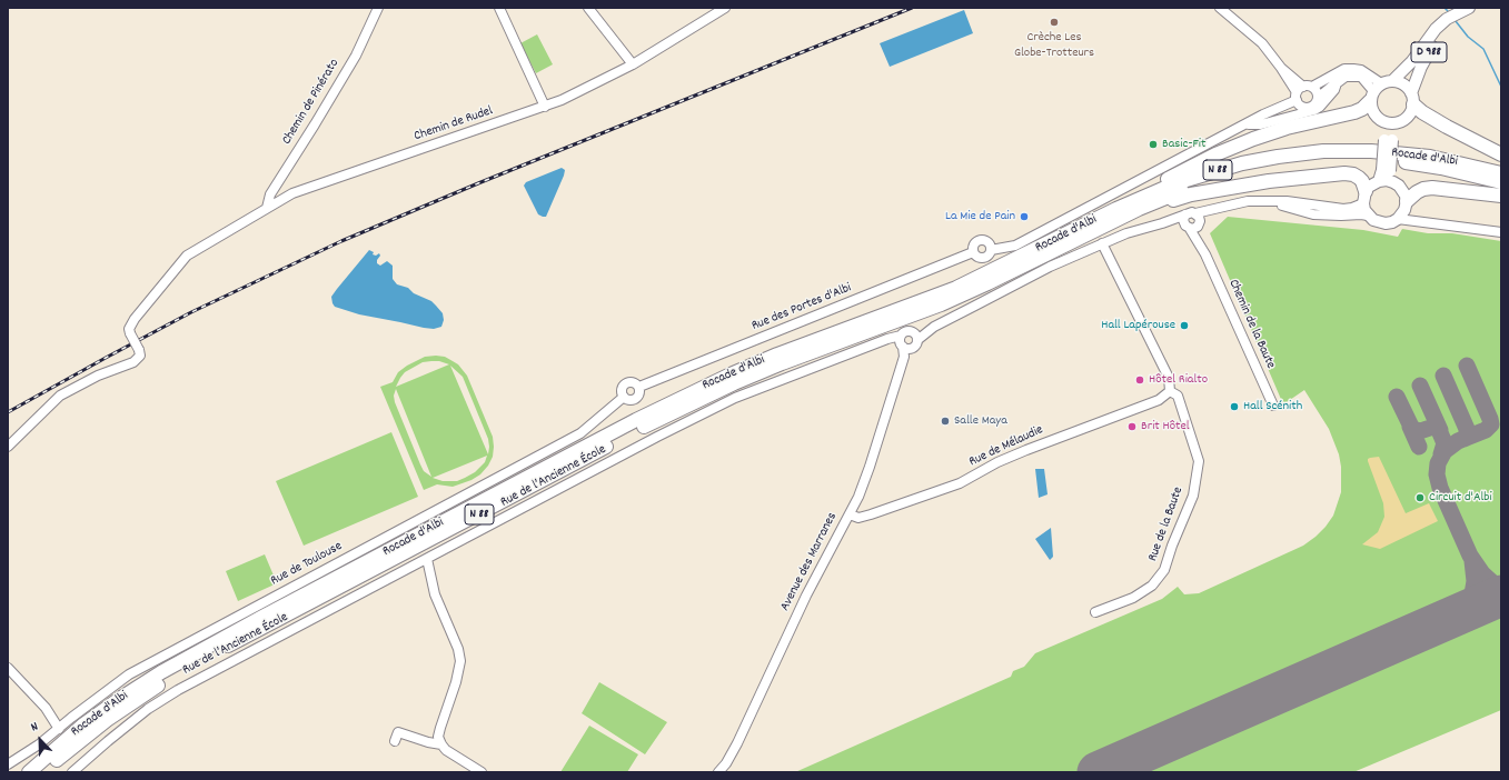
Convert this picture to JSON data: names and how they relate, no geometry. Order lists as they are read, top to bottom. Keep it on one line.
{"streets":{"highway":["Rocade d'Albi","N 88"],"main road":["D 988"],"street":["Chemin de Pinérato","Chemin de Rudel","Rue des Portes d'Albi","Chemin de la Baute","Rue de Mélaudie","Rue de l’Ancienne École","Rue de la Baute","Avenue des Marranes","Rue de Toulouse"]},"crossings":[["Chemin de Pinérato","Chemin de Rudel"],["Rue des Portes d'Albi","Rue de Toulouse"],["Rue de Mélaudie","Rue de la Baute"],["Rue de Mélaudie","Avenue des Marranes"],["Rue de l’Ancienne École","Avenue des Marranes"]],"places":["Crèche Les Globe-Trotteurs","Basic-Fit","La Mie de Pain","Hall Lapérouse","Hôtel Rialto","Hall Scénith","Salle Maya","Brit Hôtel","Circuit d'Albi"],"north":"top left"}
